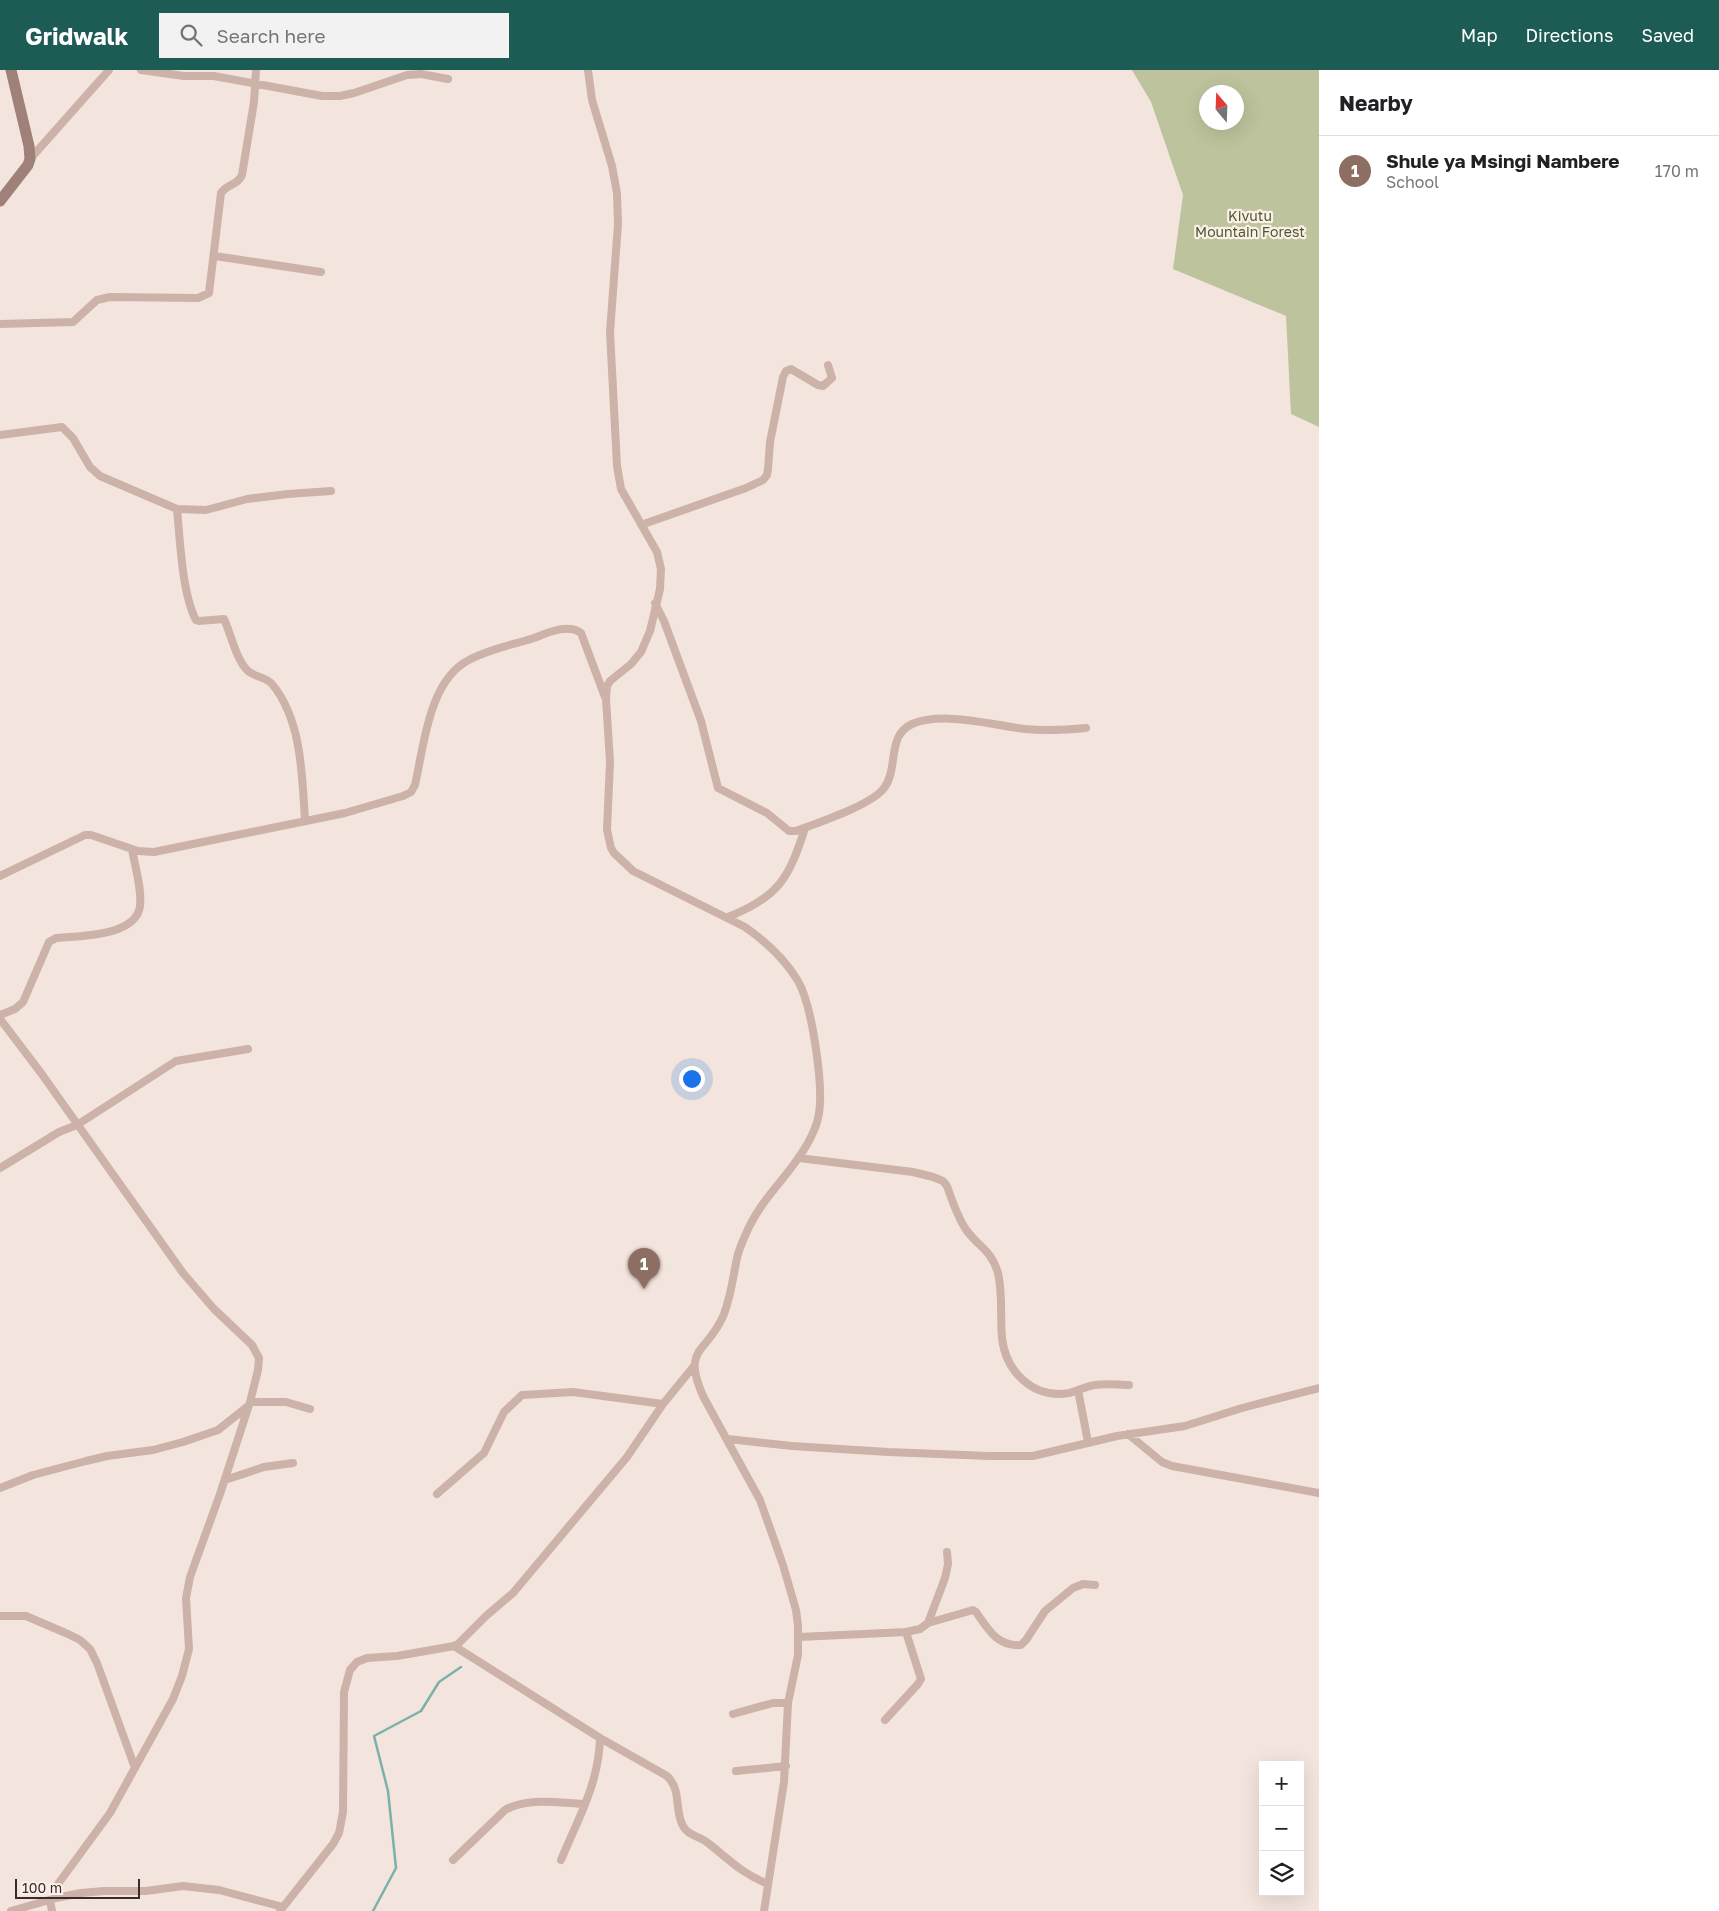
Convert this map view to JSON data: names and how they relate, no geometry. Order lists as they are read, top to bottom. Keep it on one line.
{"parks":["Kivutu Mountain Forest"],"scale_bar":"100 m","north":"top","page":{"header":"Gridwalk","search":"Search here","nav":["Map","Directions","Saved"],"heading":"Nearby","list":[{"mark":"1","name":"Shule ya Msingi Nambere","note":"School","value":"170 m"}],"pins":"1","map_buttons":["+","−"],"scale":"100 m"}}
